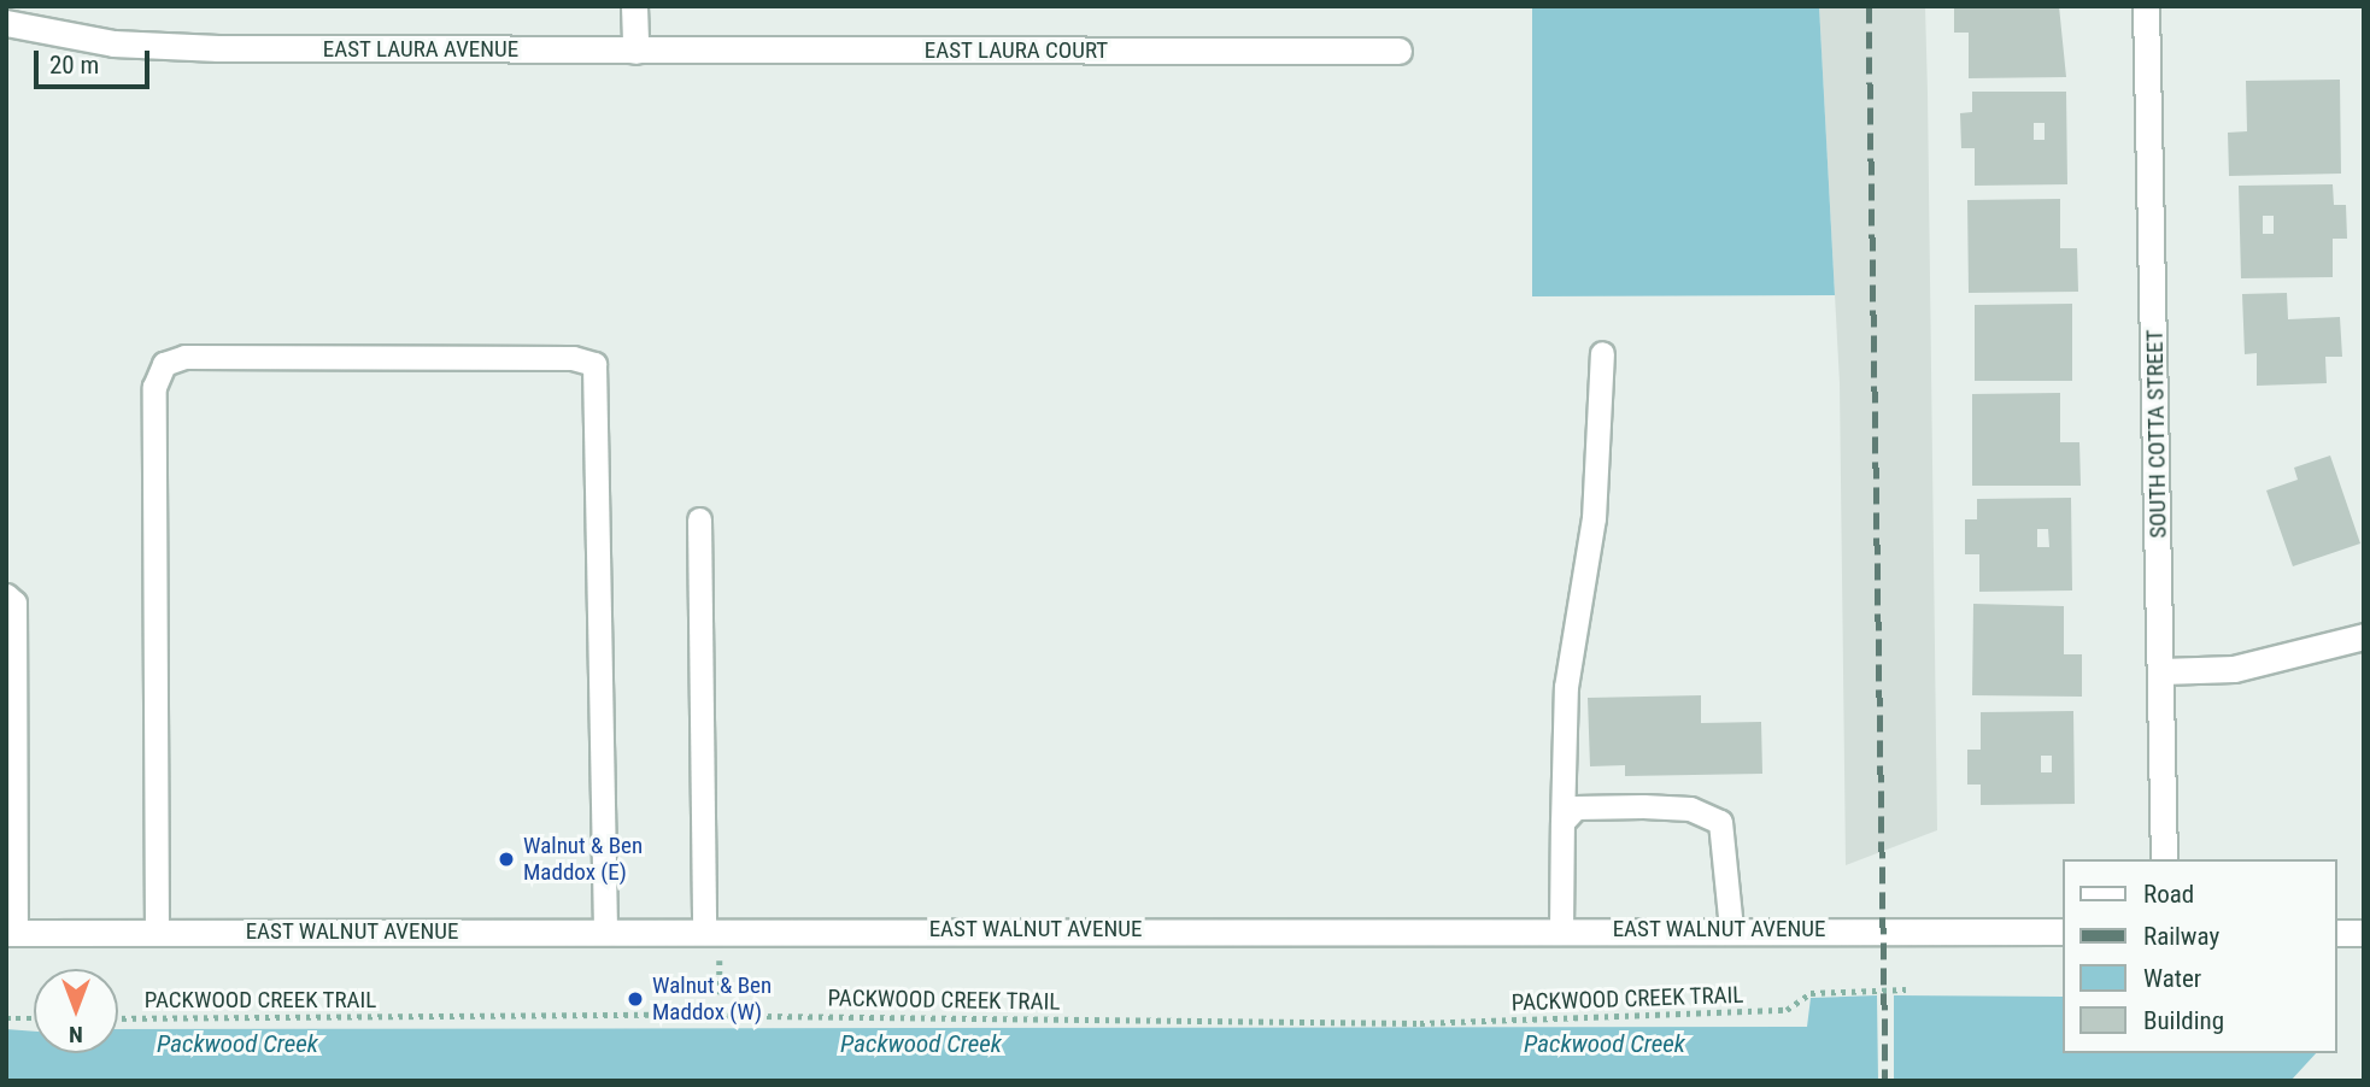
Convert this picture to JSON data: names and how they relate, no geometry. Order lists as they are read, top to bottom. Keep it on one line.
{"streets":{"street":["EAST LAURA AVENUE","EAST LAURA COURT","SOUTH COTTA STREET","EAST WALNUT AVENUE"],"path":["PACKWOOD CREEK TRAIL"]},"crossings":[["EAST LAURA AVENUE","EAST LAURA COURT"]],"water":["Packwood Creek"],"places":["Walnut & Ben Maddox (E)","Walnut & Ben Maddox (W)"],"legend":["Road","Railway","Water","Building"],"scale_bar":"20 m","north":"bottom"}
